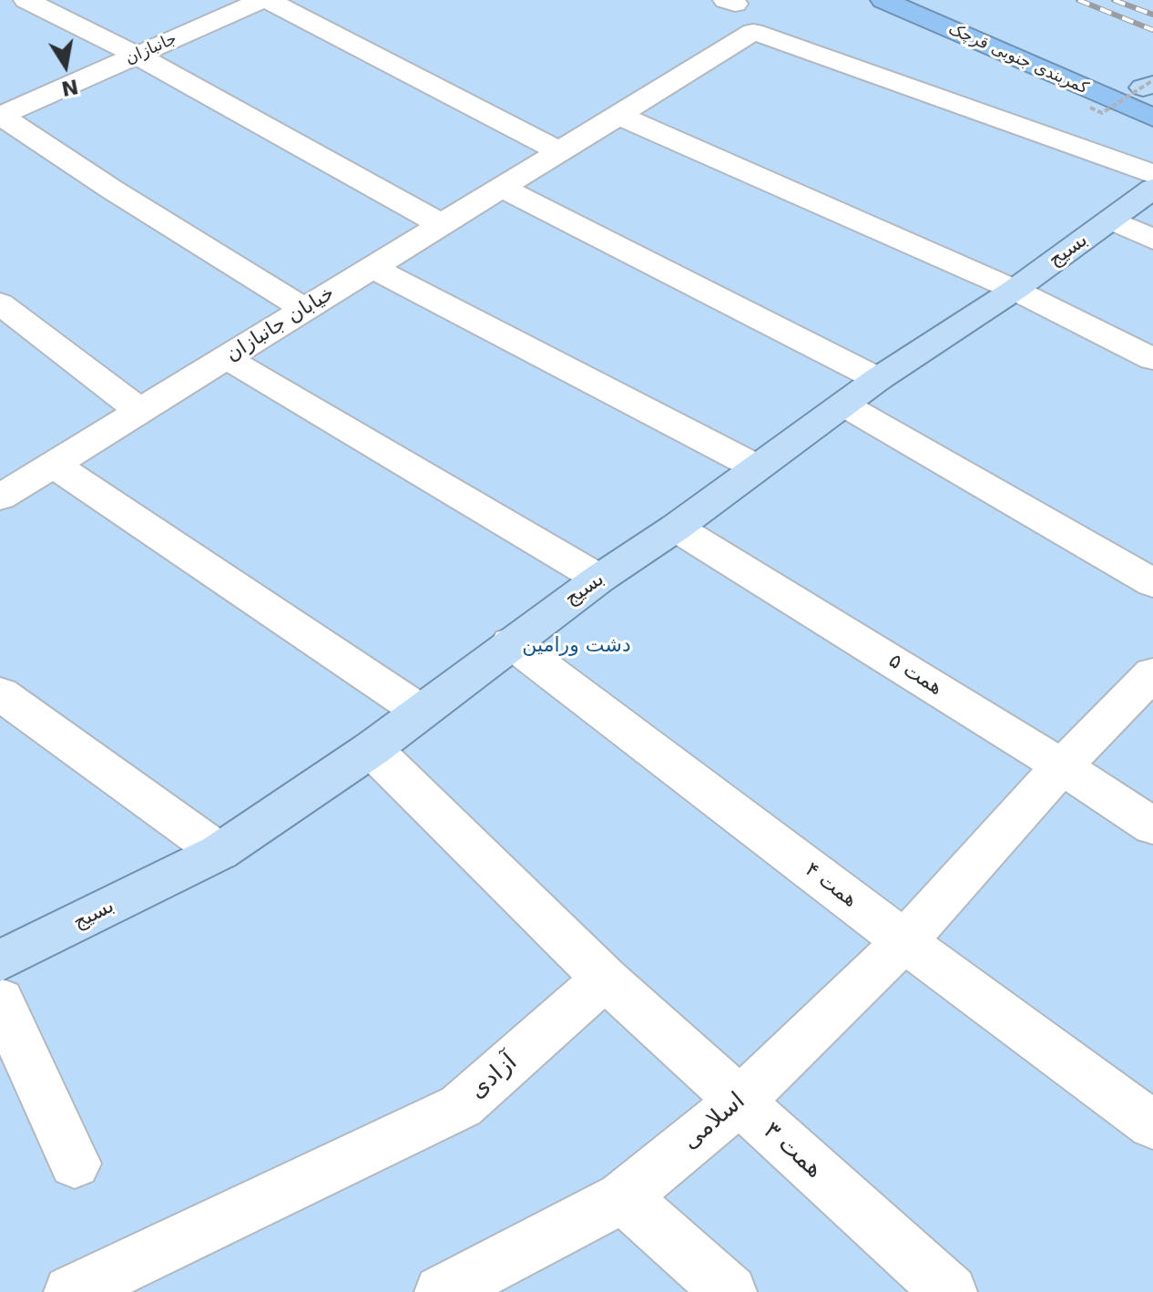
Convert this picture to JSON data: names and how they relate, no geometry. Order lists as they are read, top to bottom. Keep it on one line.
{"streets":{"highway":["کمربندی جنوبی قرچک"],"main road":["بسیج"],"street":["جانبازان","خیابان جانبازان","همت ۵","همت ۴","آزادی","اسلامی","همت ۳"]},"crossings":[["بسیج","همت ۵"],["بسیج","همت ۴"],["همت ۵","اسلامی"],["همت ۴","اسلامی"],["آزادی","همت ۳"],["اسلامی","همت ۳"]],"parks":["دشت ورامین"],"north":"bottom"}
